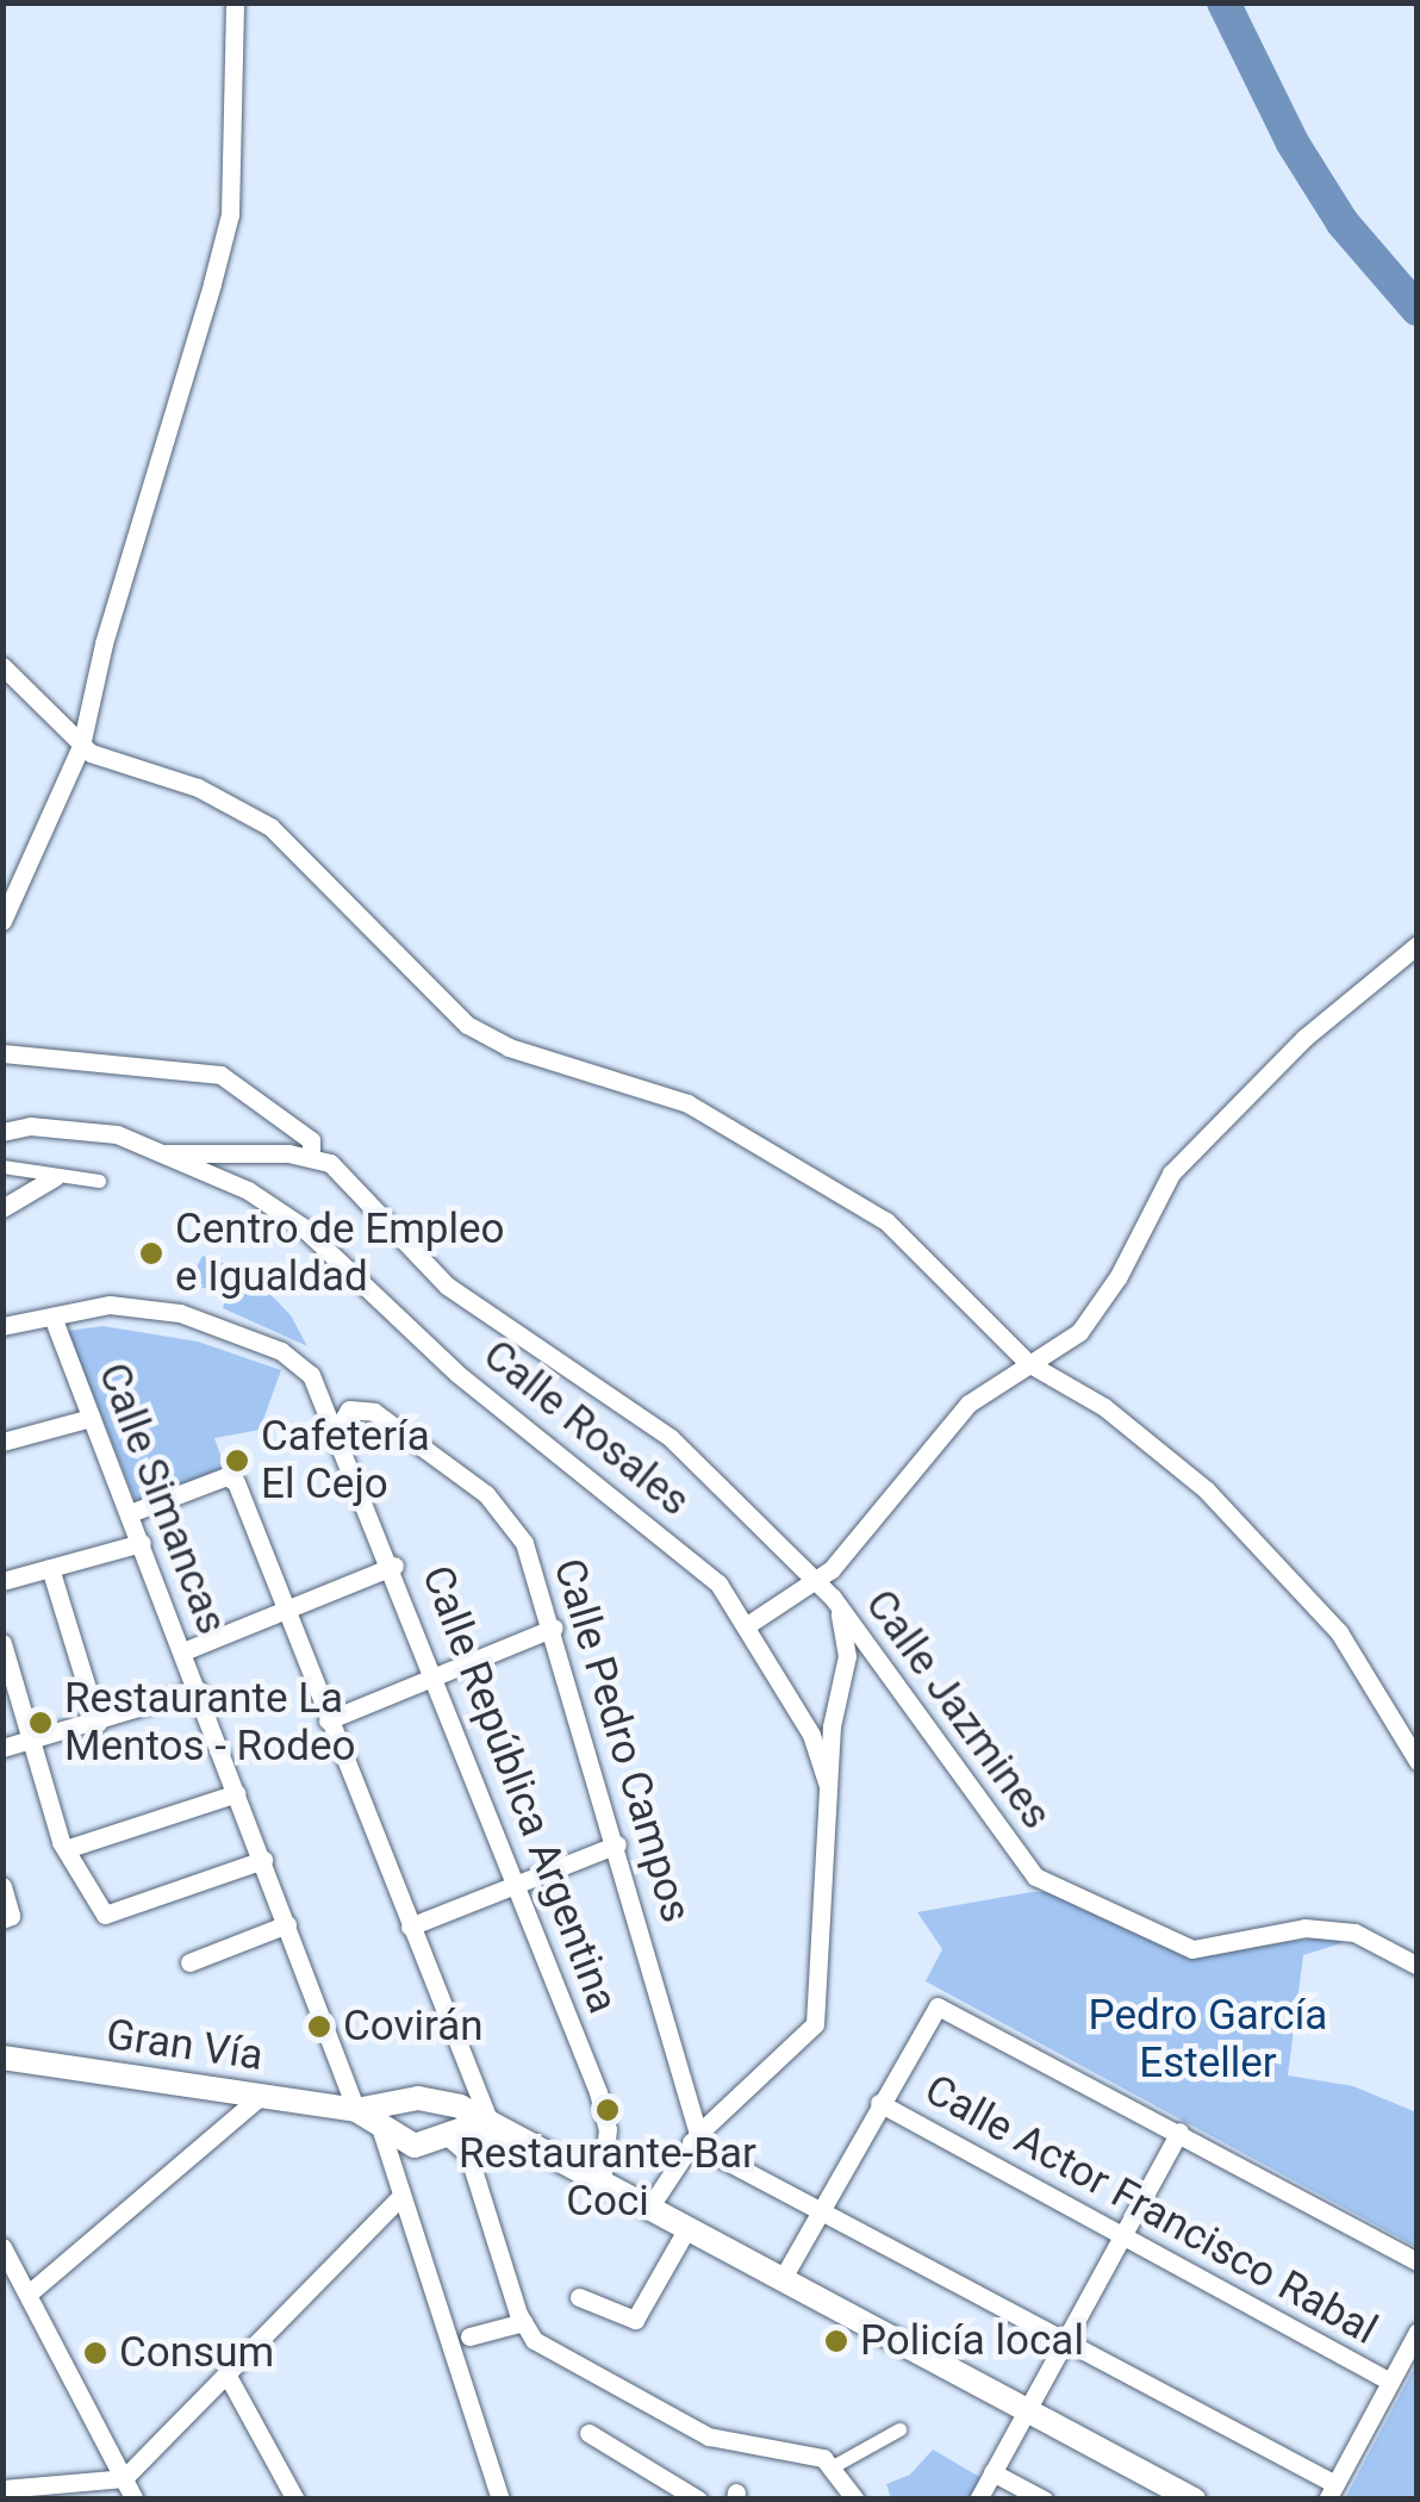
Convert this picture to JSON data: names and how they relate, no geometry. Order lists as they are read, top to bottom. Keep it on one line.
{"streets":{"street":["Calle Rosales","Calle Simancas","Calle Jazmines","Calle Pedro Campos","Calle República Argentina","Gran Vía","Calle Actor Francisco Rabal"]},"crossings":[["Calle Simancas","Calle República Argentina"],["Calle Simancas","Gran Vía"],["Calle Pedro Campos","Calle República Argentina"]],"parks":["Pedro García Esteller"],"places":["Centro de Empleo e Igualdad","Cafetería El Cejo","Restaurante La Mentos - Rodeo","Covirán","Restaurante-Bar Coci","Policía local","Consum"]}
